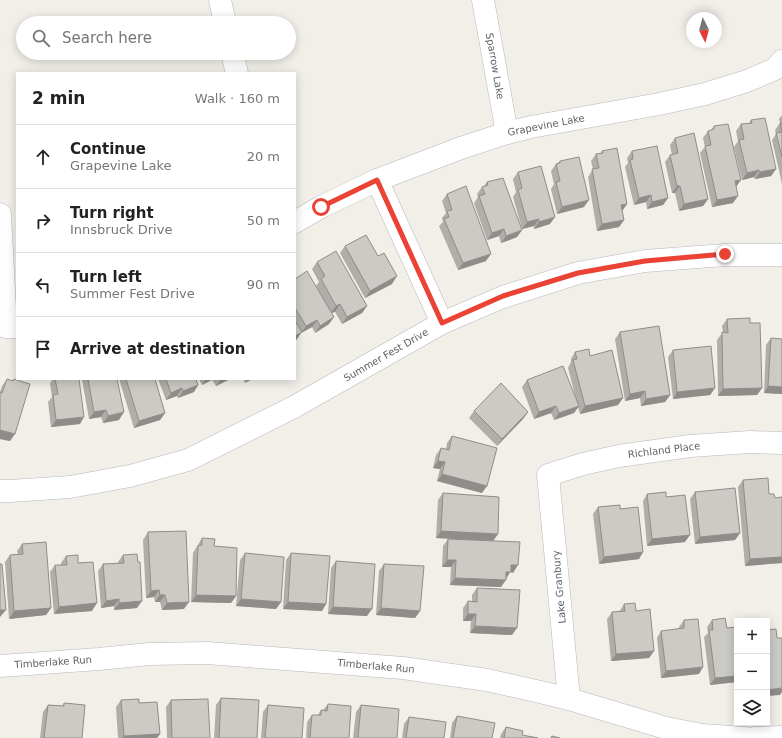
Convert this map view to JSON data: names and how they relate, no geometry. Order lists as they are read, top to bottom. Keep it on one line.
{"streets":{"street":["Sparrow Lake","Grapevine Lake","Summer Fest Drive","Richland Place","Lake Granbury","Timberlake Run"]},"crossings":[["Sparrow Lake","Grapevine Lake"],["Richland Place","Lake Granbury"],["Lake Granbury","Timberlake Run"]],"north":"bottom","page":{"search":"Search here","heading":["2 min","Walk · 160 m"],"list":[["Continue","Grapevine Lake","20 m"],["Turn right","Innsbruck Drive","50 m"],["Turn left","Summer Fest Drive","90 m"],"Arrive at destination"],"map_buttons":["+","−"]}}
